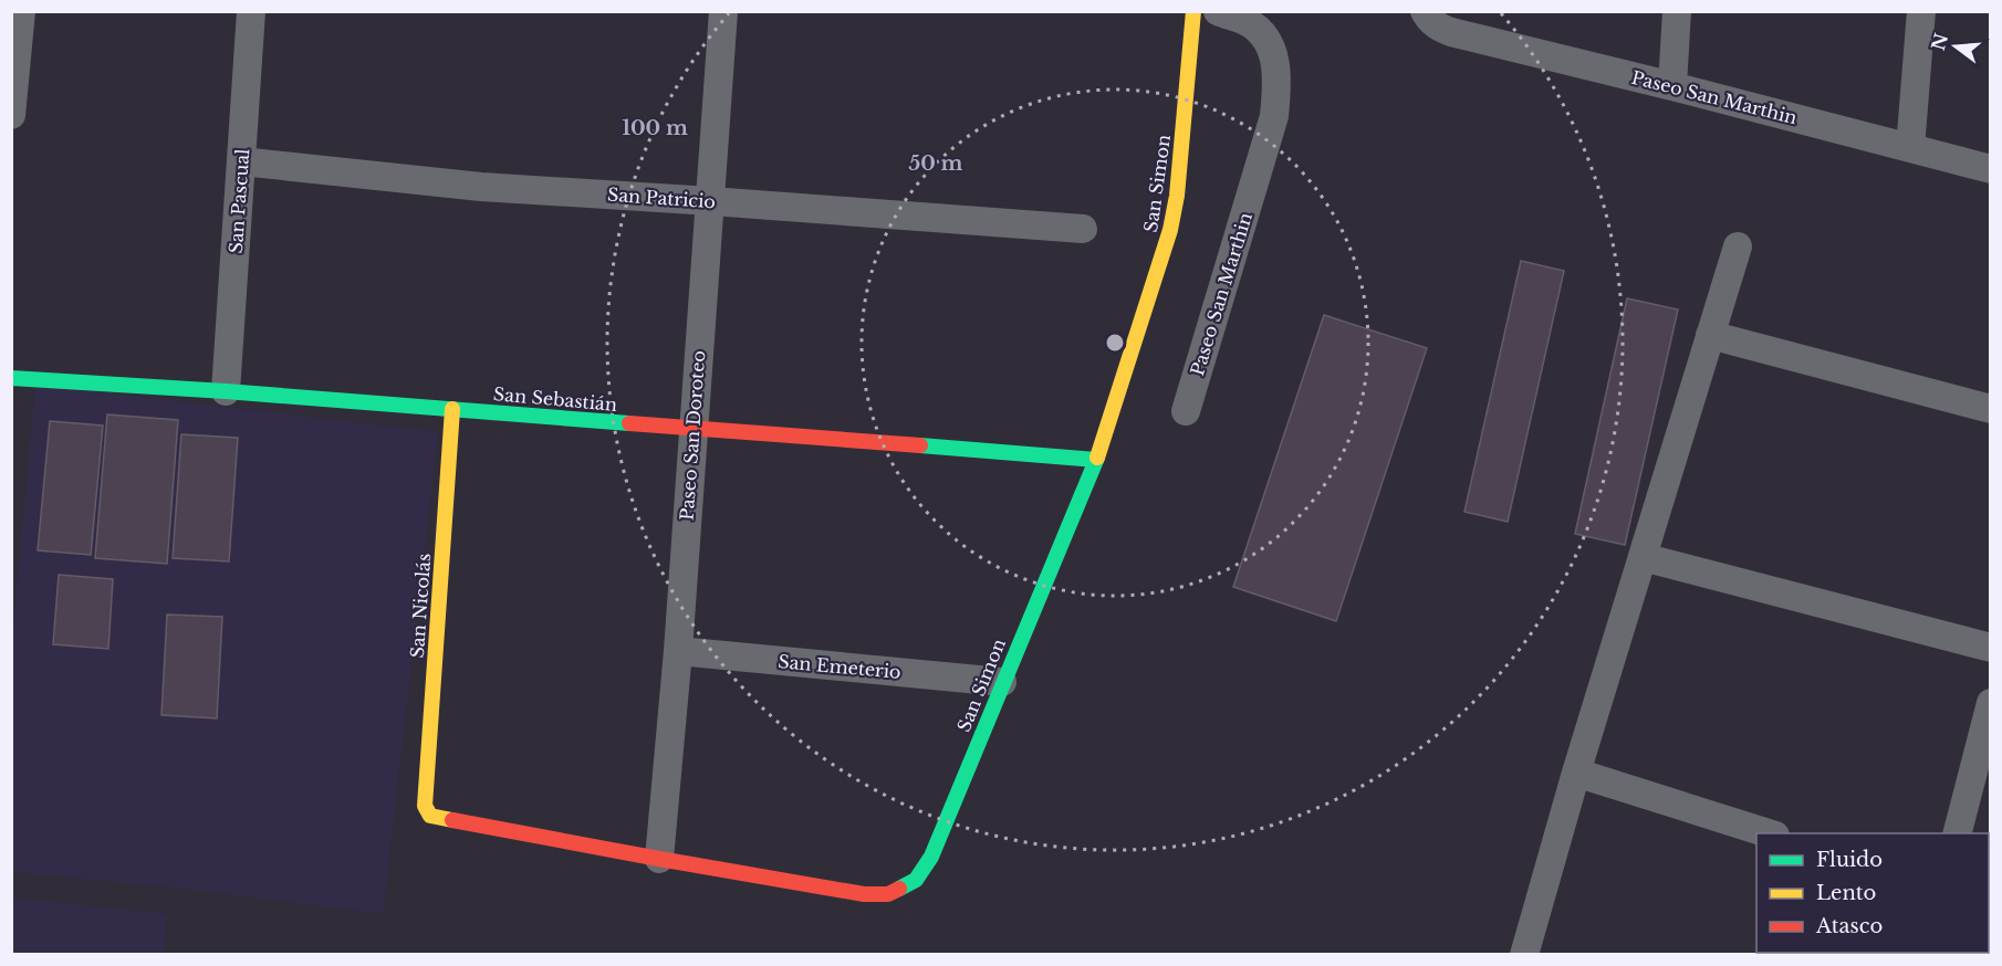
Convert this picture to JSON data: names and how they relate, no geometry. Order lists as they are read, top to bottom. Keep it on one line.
{"streets":{"street":["Paseo San Marthin","San Simon","San Patricio","San Pascual","San Sebastián","Paseo San Doroteo","San Nicolás","San Emeterio"]},"crossings":[["San Simon","San Sebastián"],["San Simon","Paseo San Doroteo"],["San Simon","San Nicolás"],["San Simon","San Emeterio"],["San Patricio","San Pascual"],["San Patricio","Paseo San Doroteo"],["San Pascual","San Sebastián"],["San Sebastián","Paseo San Doroteo"],["San Sebastián","San Nicolás"],["Paseo San Doroteo","San Emeterio"]],"legend":["Fluido","Lento","Atasco"],"north":"left","rings":["100 m","50 m"]}
